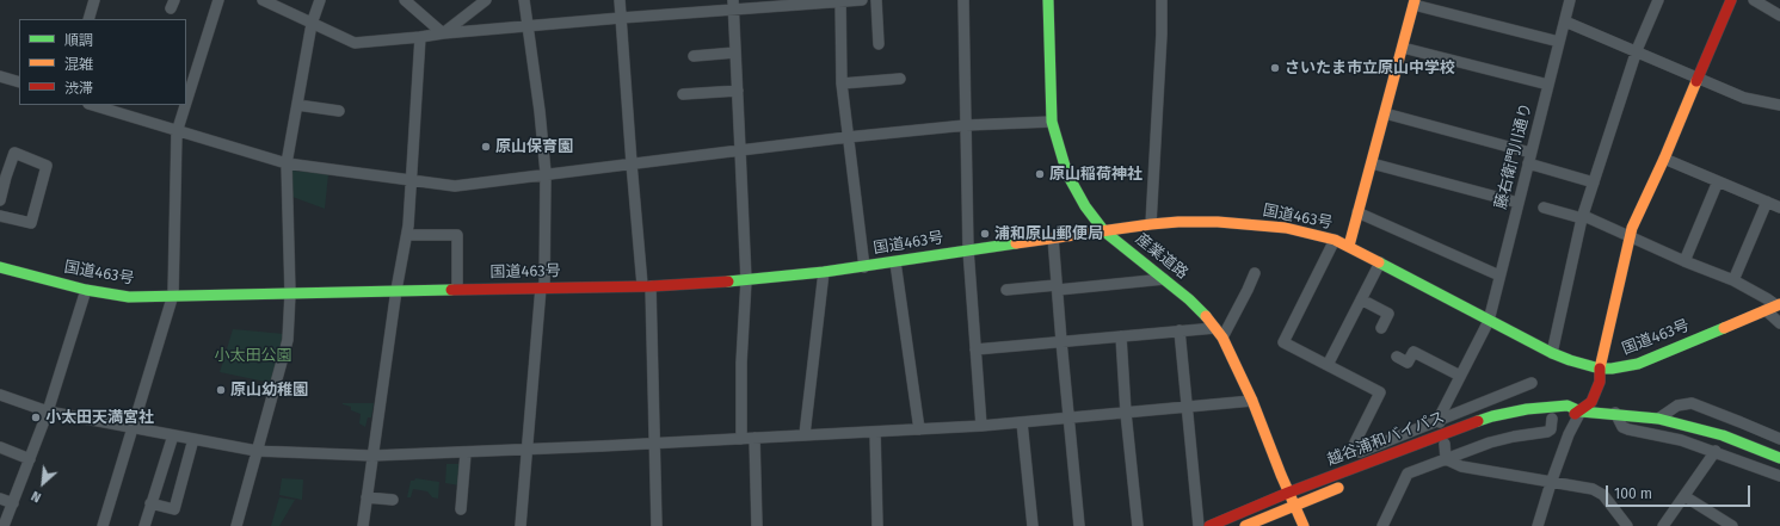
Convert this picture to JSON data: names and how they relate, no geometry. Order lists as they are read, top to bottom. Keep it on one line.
{"streets":{"main road":["国道463号","産業道路","越谷浦和バイパス"],"street":["藤右衛門川通り"]},"crossings":[["藤右衛門川通り","国道463号"],["国道463号","産業道路"],["産業道路","越谷浦和バイパス"]],"parks":["小太田公園"],"places":["さいたま市立原山中学校","原山保育園","原山稲荷神社","浦和原山郵便局","原山幼稚園","小太田天満宮社"],"legend":["順調","混雑","渋滞"],"scale_bar":"100 m","north":"bottom left"}
